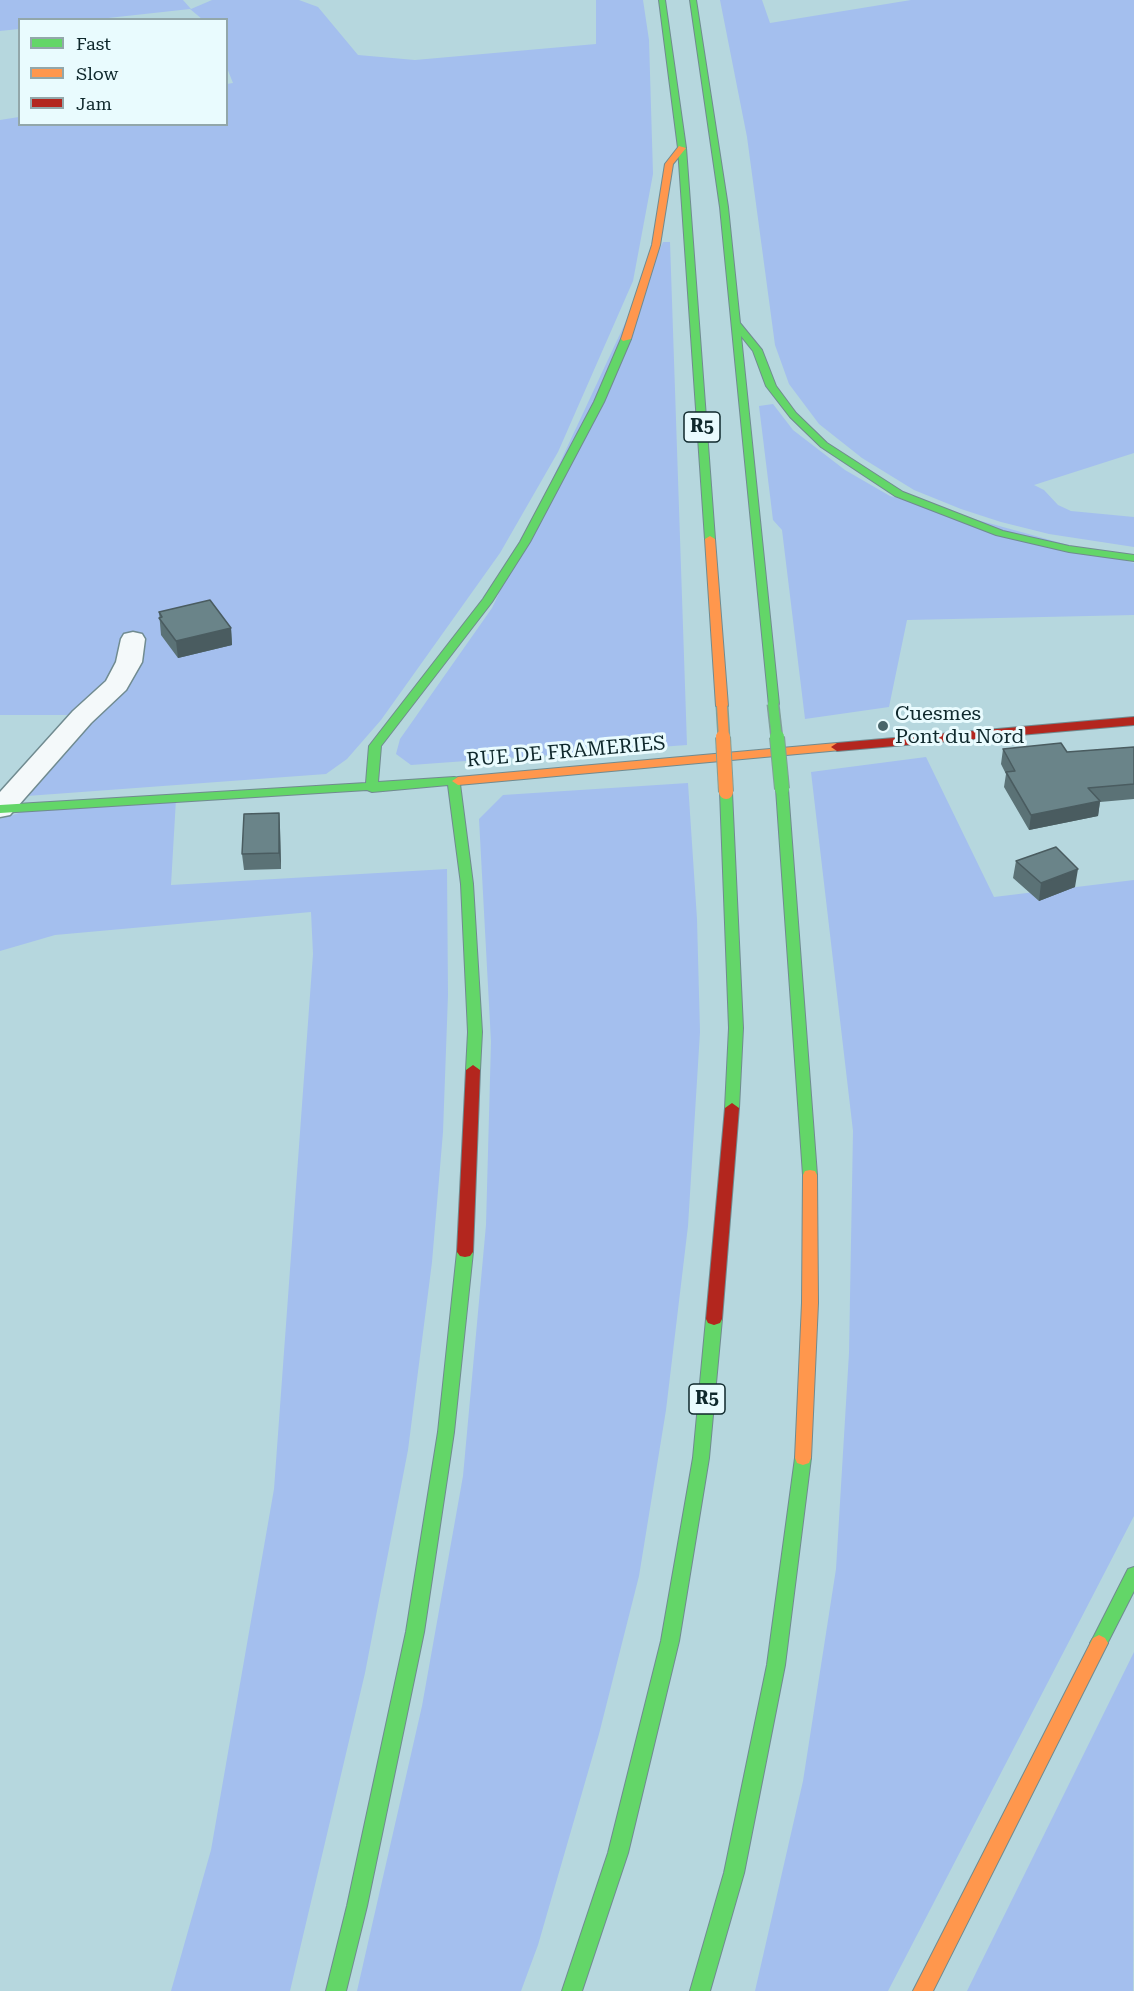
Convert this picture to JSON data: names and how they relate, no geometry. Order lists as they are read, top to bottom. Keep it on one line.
{"streets":{"main road":["R5","RUE DE FRAMERIES"]},"places":["Cuesmes Pont du Nord"],"legend":["Fast","Slow","Jam"]}
